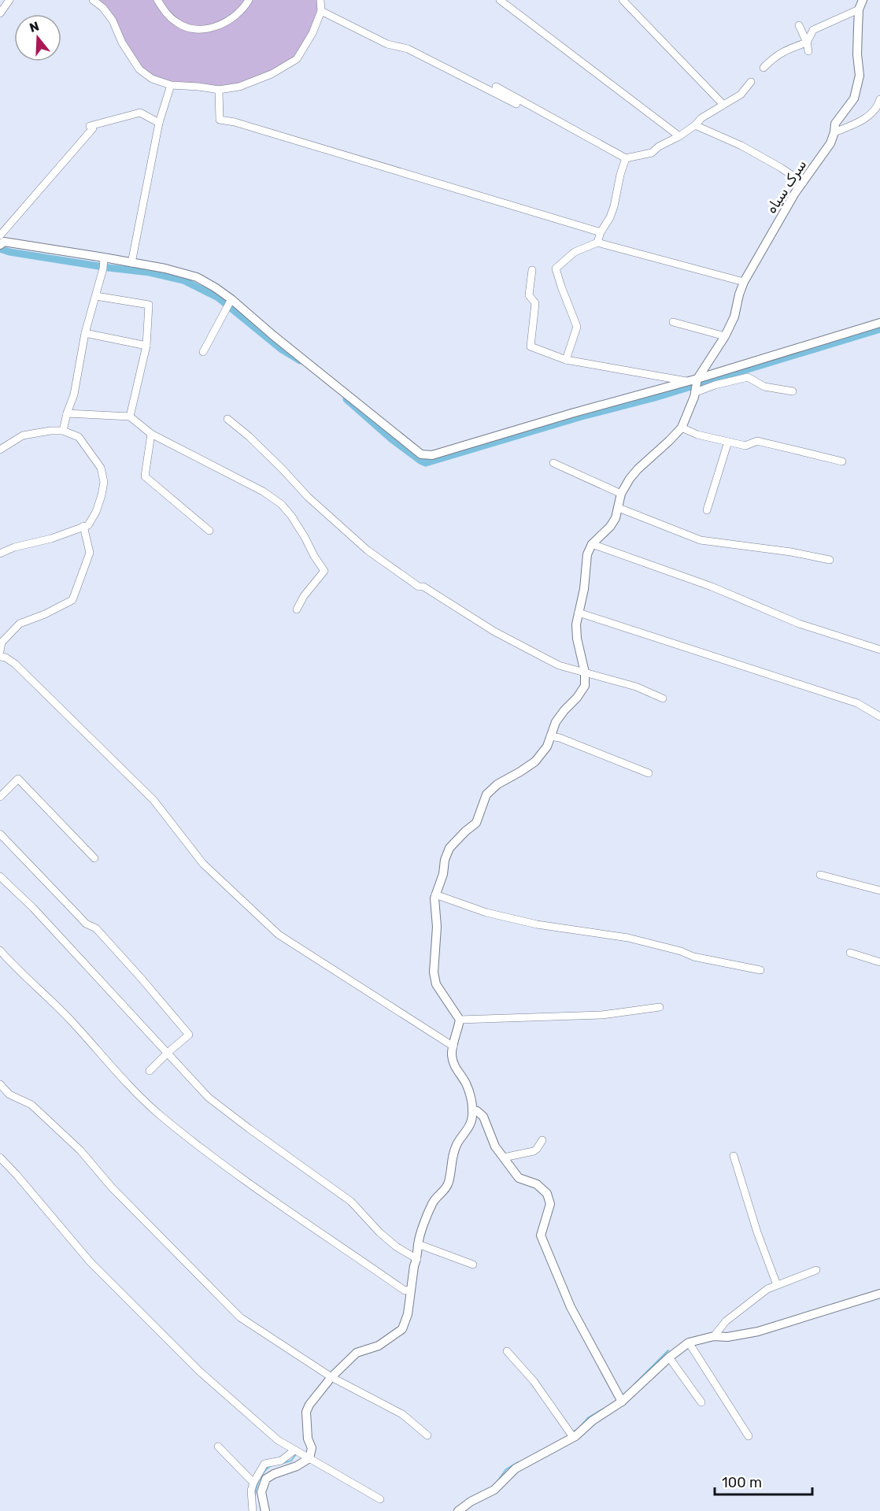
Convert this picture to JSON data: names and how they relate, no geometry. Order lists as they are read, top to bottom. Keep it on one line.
{"streets":{"street":["سرک سیاه"]},"scale_bar":"100 m","north":"top"}
